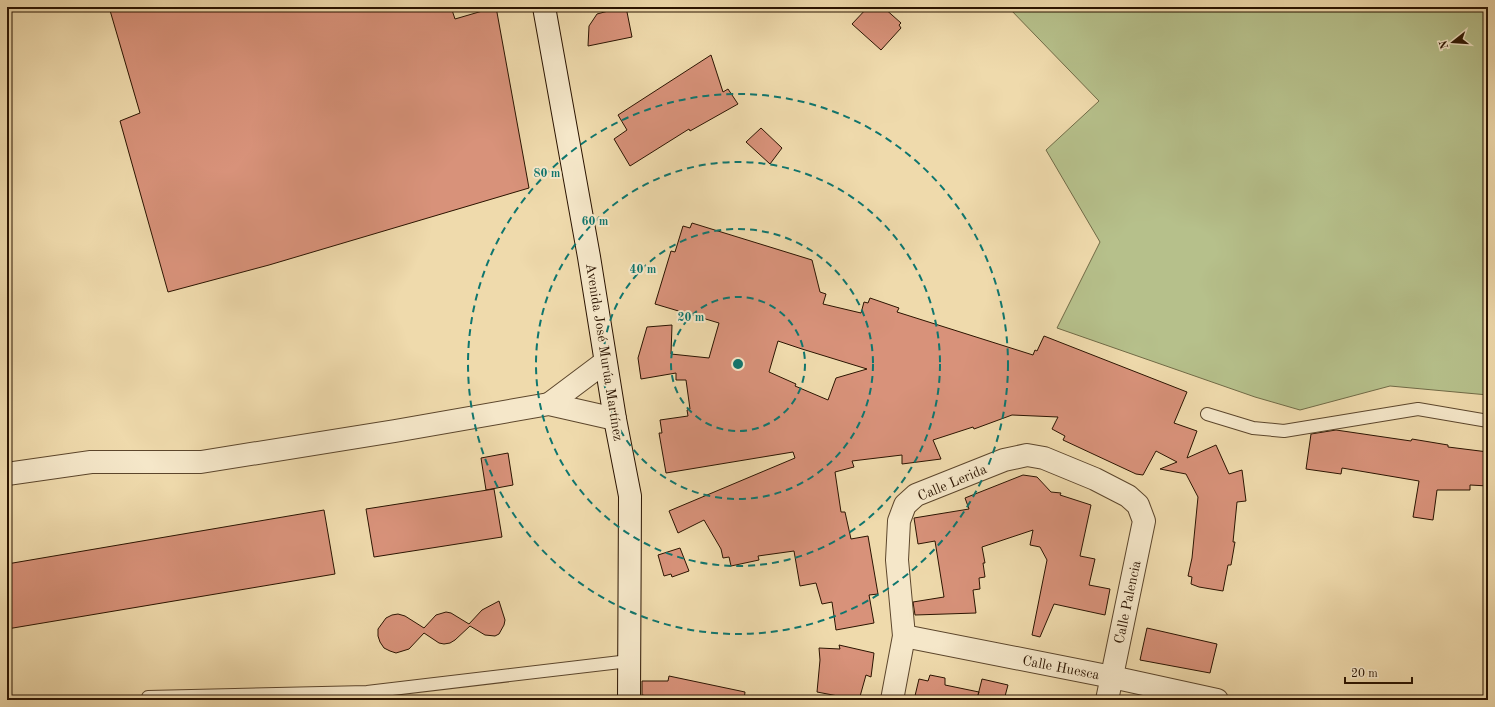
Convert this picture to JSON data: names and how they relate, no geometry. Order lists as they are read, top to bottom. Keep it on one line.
{"streets":{"street":["Avenida José Murúa Martínez","Calle Lerida","Calle Palencia","Calle Huesca"]},"crossings":[["Calle Lerida","Calle Palencia"],["Calle Lerida","Calle Huesca"],["Calle Palencia","Calle Huesca"]],"scale_bar":"20 m","north":"left","rings":["80 m","60 m","40 m","20 m"]}
